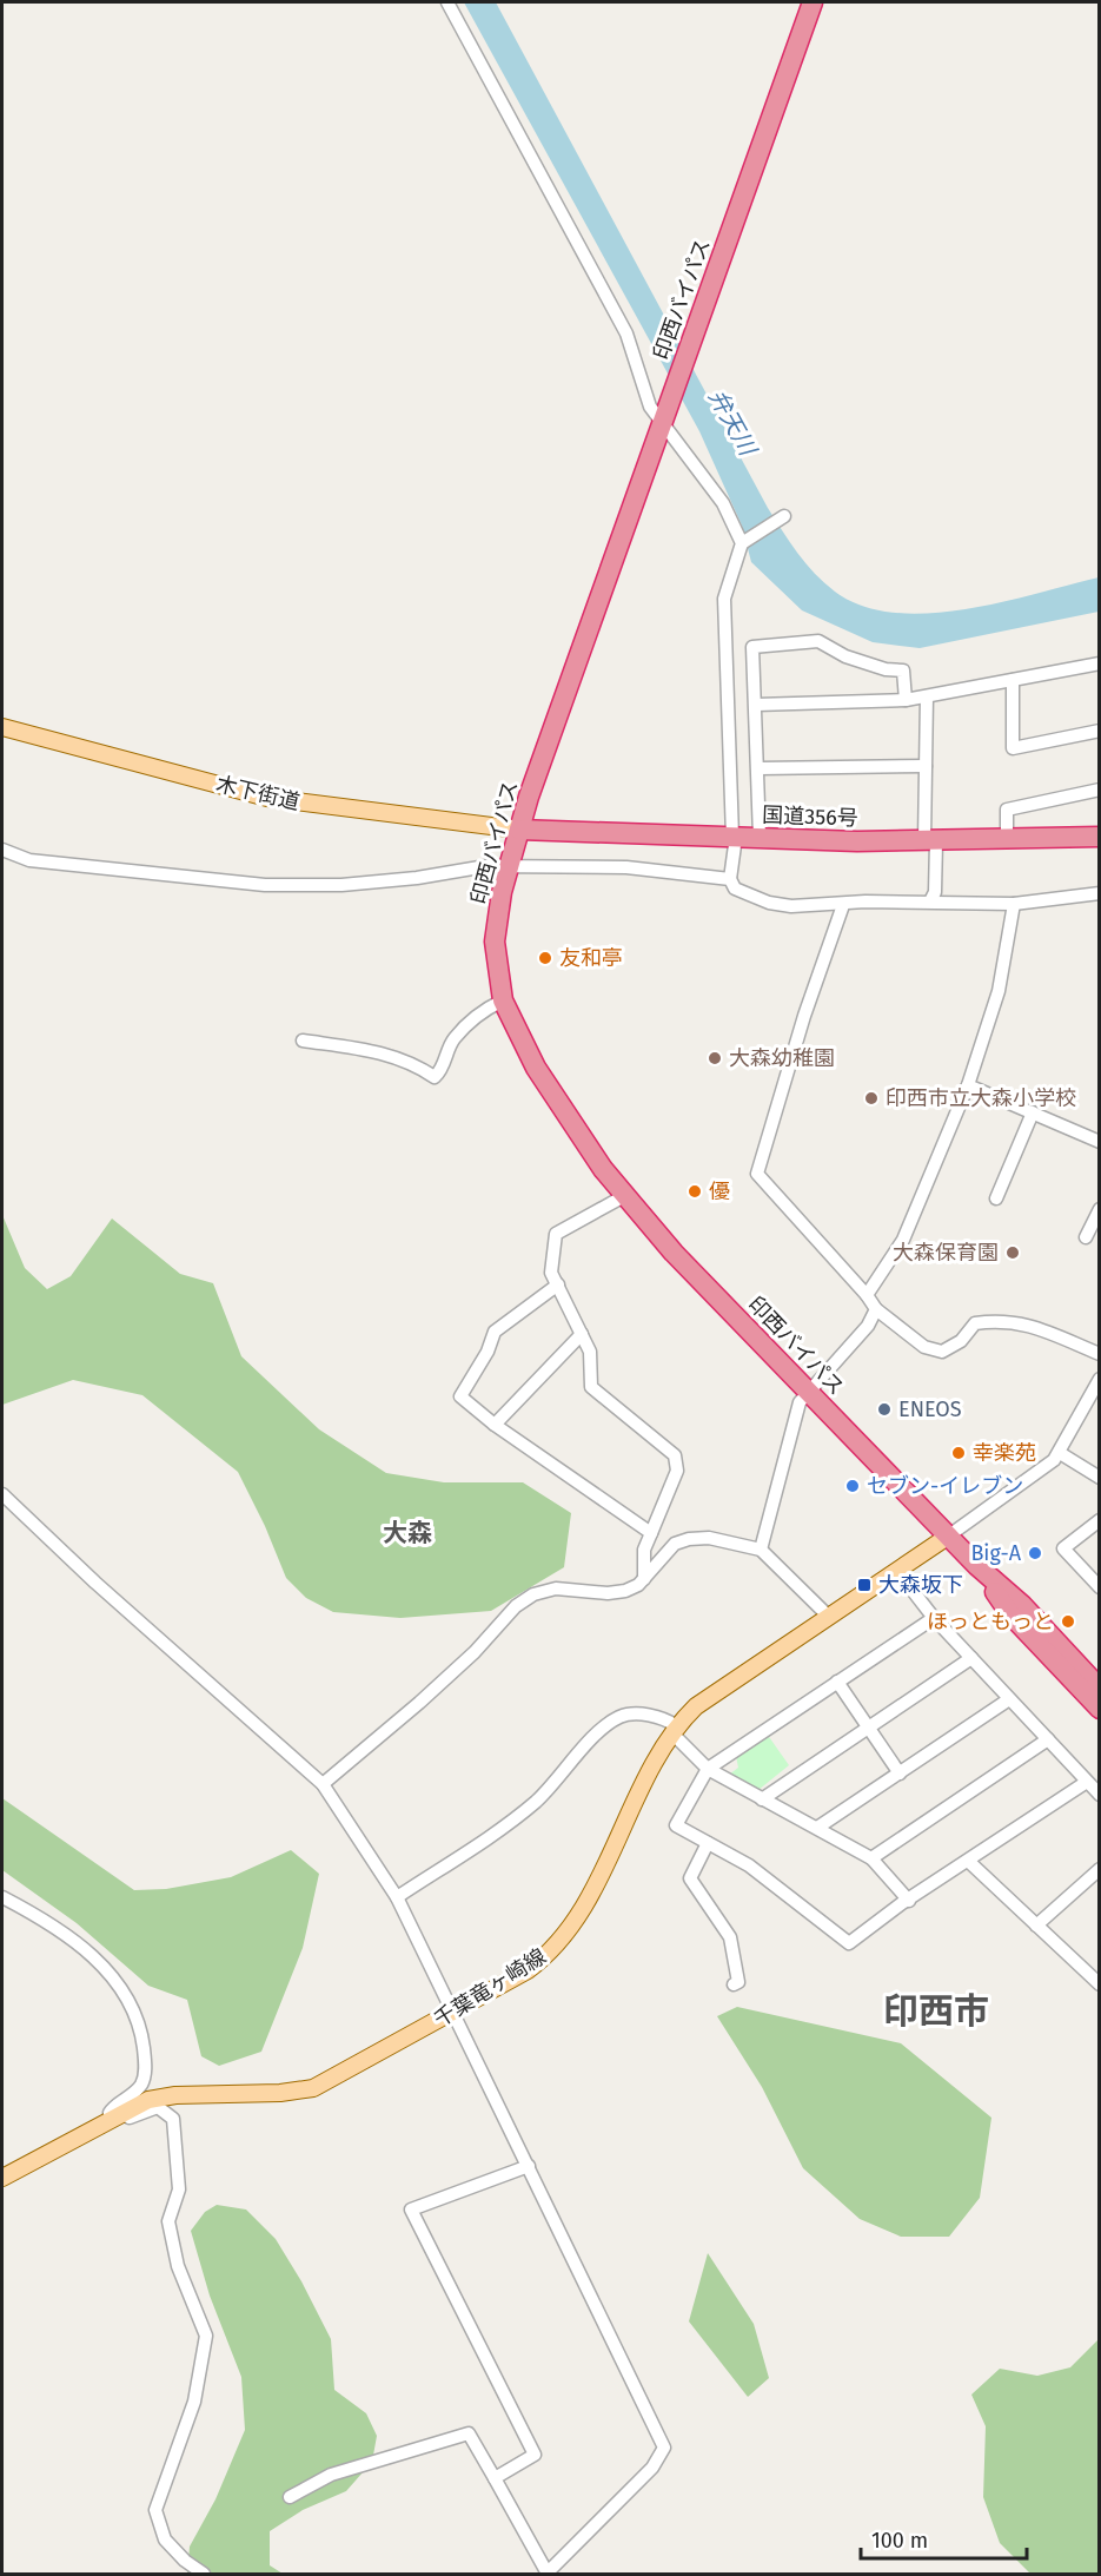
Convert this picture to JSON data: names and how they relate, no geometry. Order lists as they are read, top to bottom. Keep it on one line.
{"streets":{"highway":["印西バイパス","国道356号"],"main road":["木下街道","千葉竜ヶ崎線"]},"crossings":[["印西バイパス","木下街道"],["印西バイパス","国道356号"],["印西バイパス","千葉竜ヶ崎線"],["木下街道","国道356号"]],"districts":["大森","印西市"],"water":["弁天川"],"places":{"other":["友和亭","大森幼稚園","印西市立大森小学校","優","大森保育園","ENEOS","幸楽苑","セブン-イレブン","Big-A","ほっともっと"],"transit":["大森坂下"]},"scale_bar":"100 m"}
